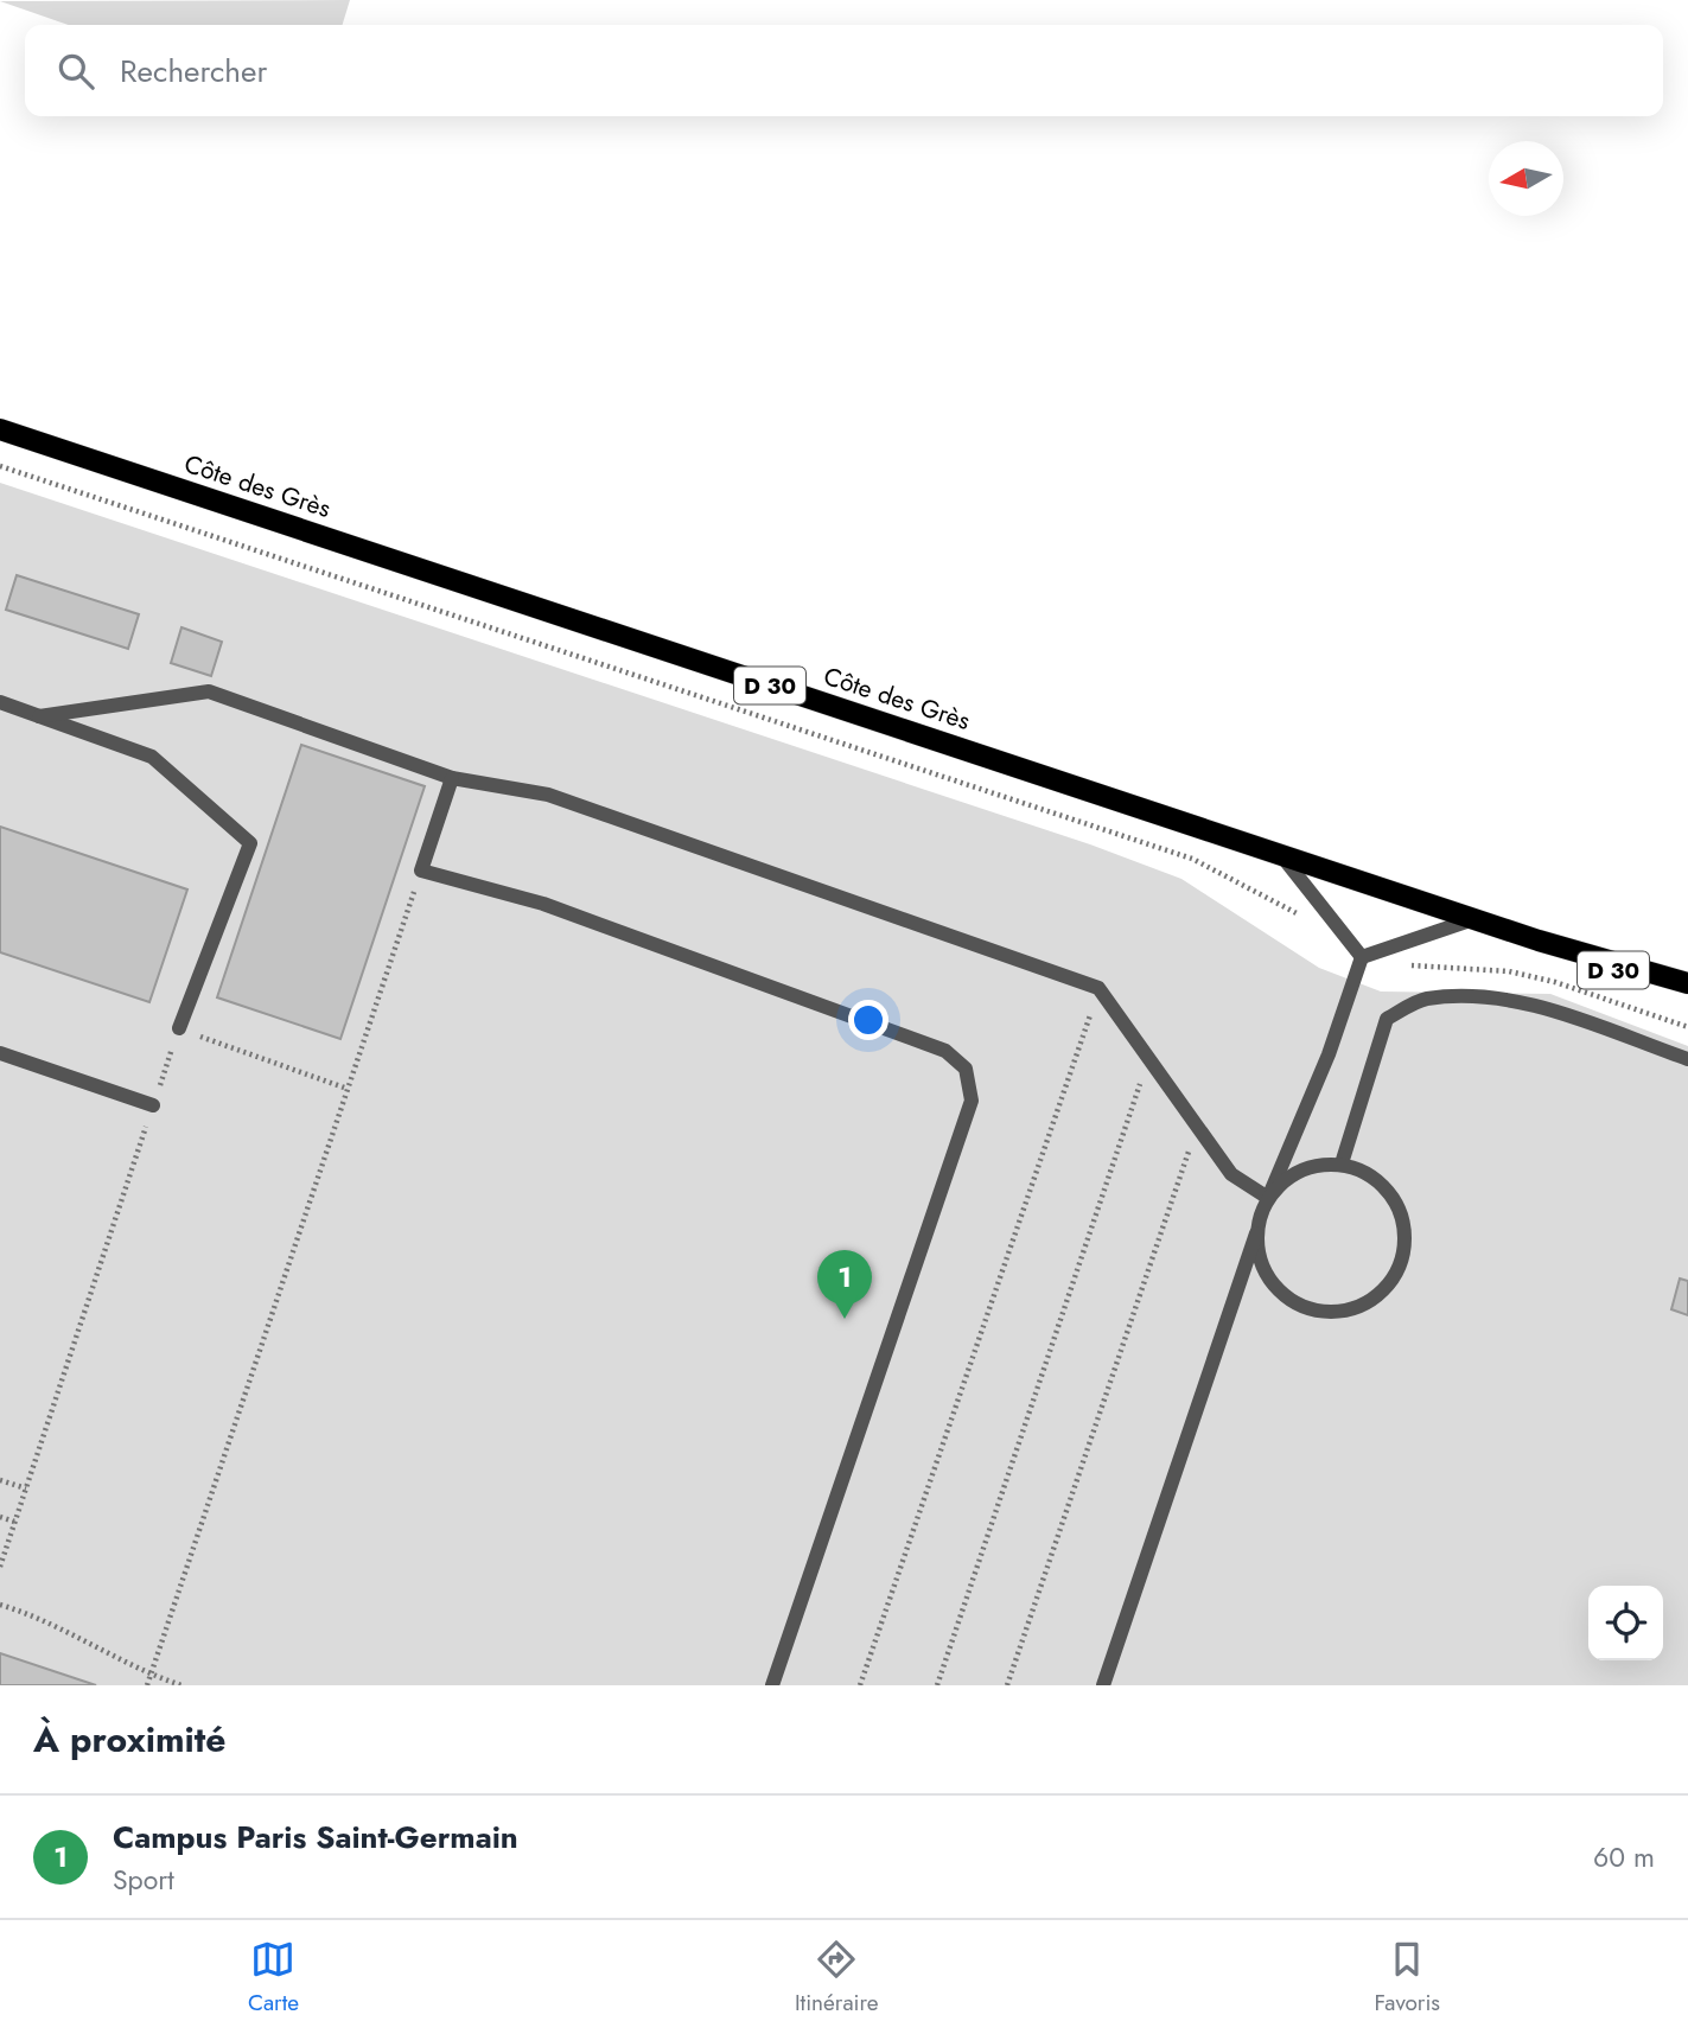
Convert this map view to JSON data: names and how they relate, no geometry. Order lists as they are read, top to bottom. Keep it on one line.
{"streets":{"main road":["Côte des Grès","D 30"]},"north":"left","page":{"search":"Rechercher","pins":"1","heading":"À proximité","list":[{"mark":"1","name":"Campus Paris Saint-Germain","note":"Sport","value":"60 m"}],"nav":["Carte","Itinéraire","Favoris"]}}
